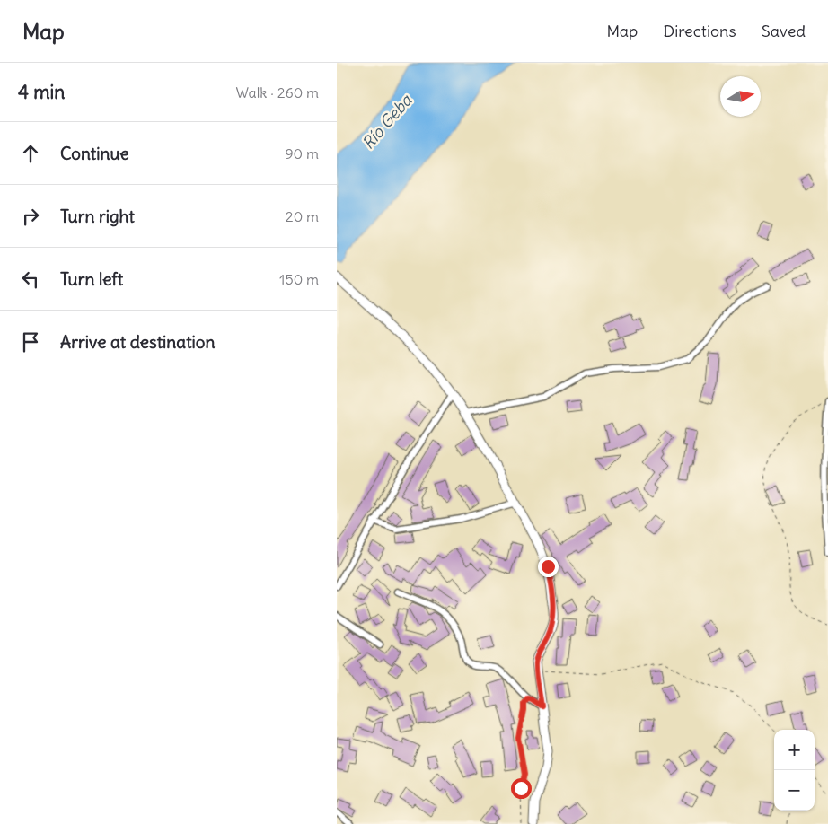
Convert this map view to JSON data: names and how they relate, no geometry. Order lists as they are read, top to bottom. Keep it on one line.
{"water":["Río Geba"],"north":"right","page":{"header":"Map","nav":["Map","Directions","Saved"],"heading":["4 min","Walk · 260 m"],"list":[["Continue","90 m"],["Turn right","20 m"],["Turn left","150 m"],"Arrive at destination"],"map_buttons":["+","−"]}}
